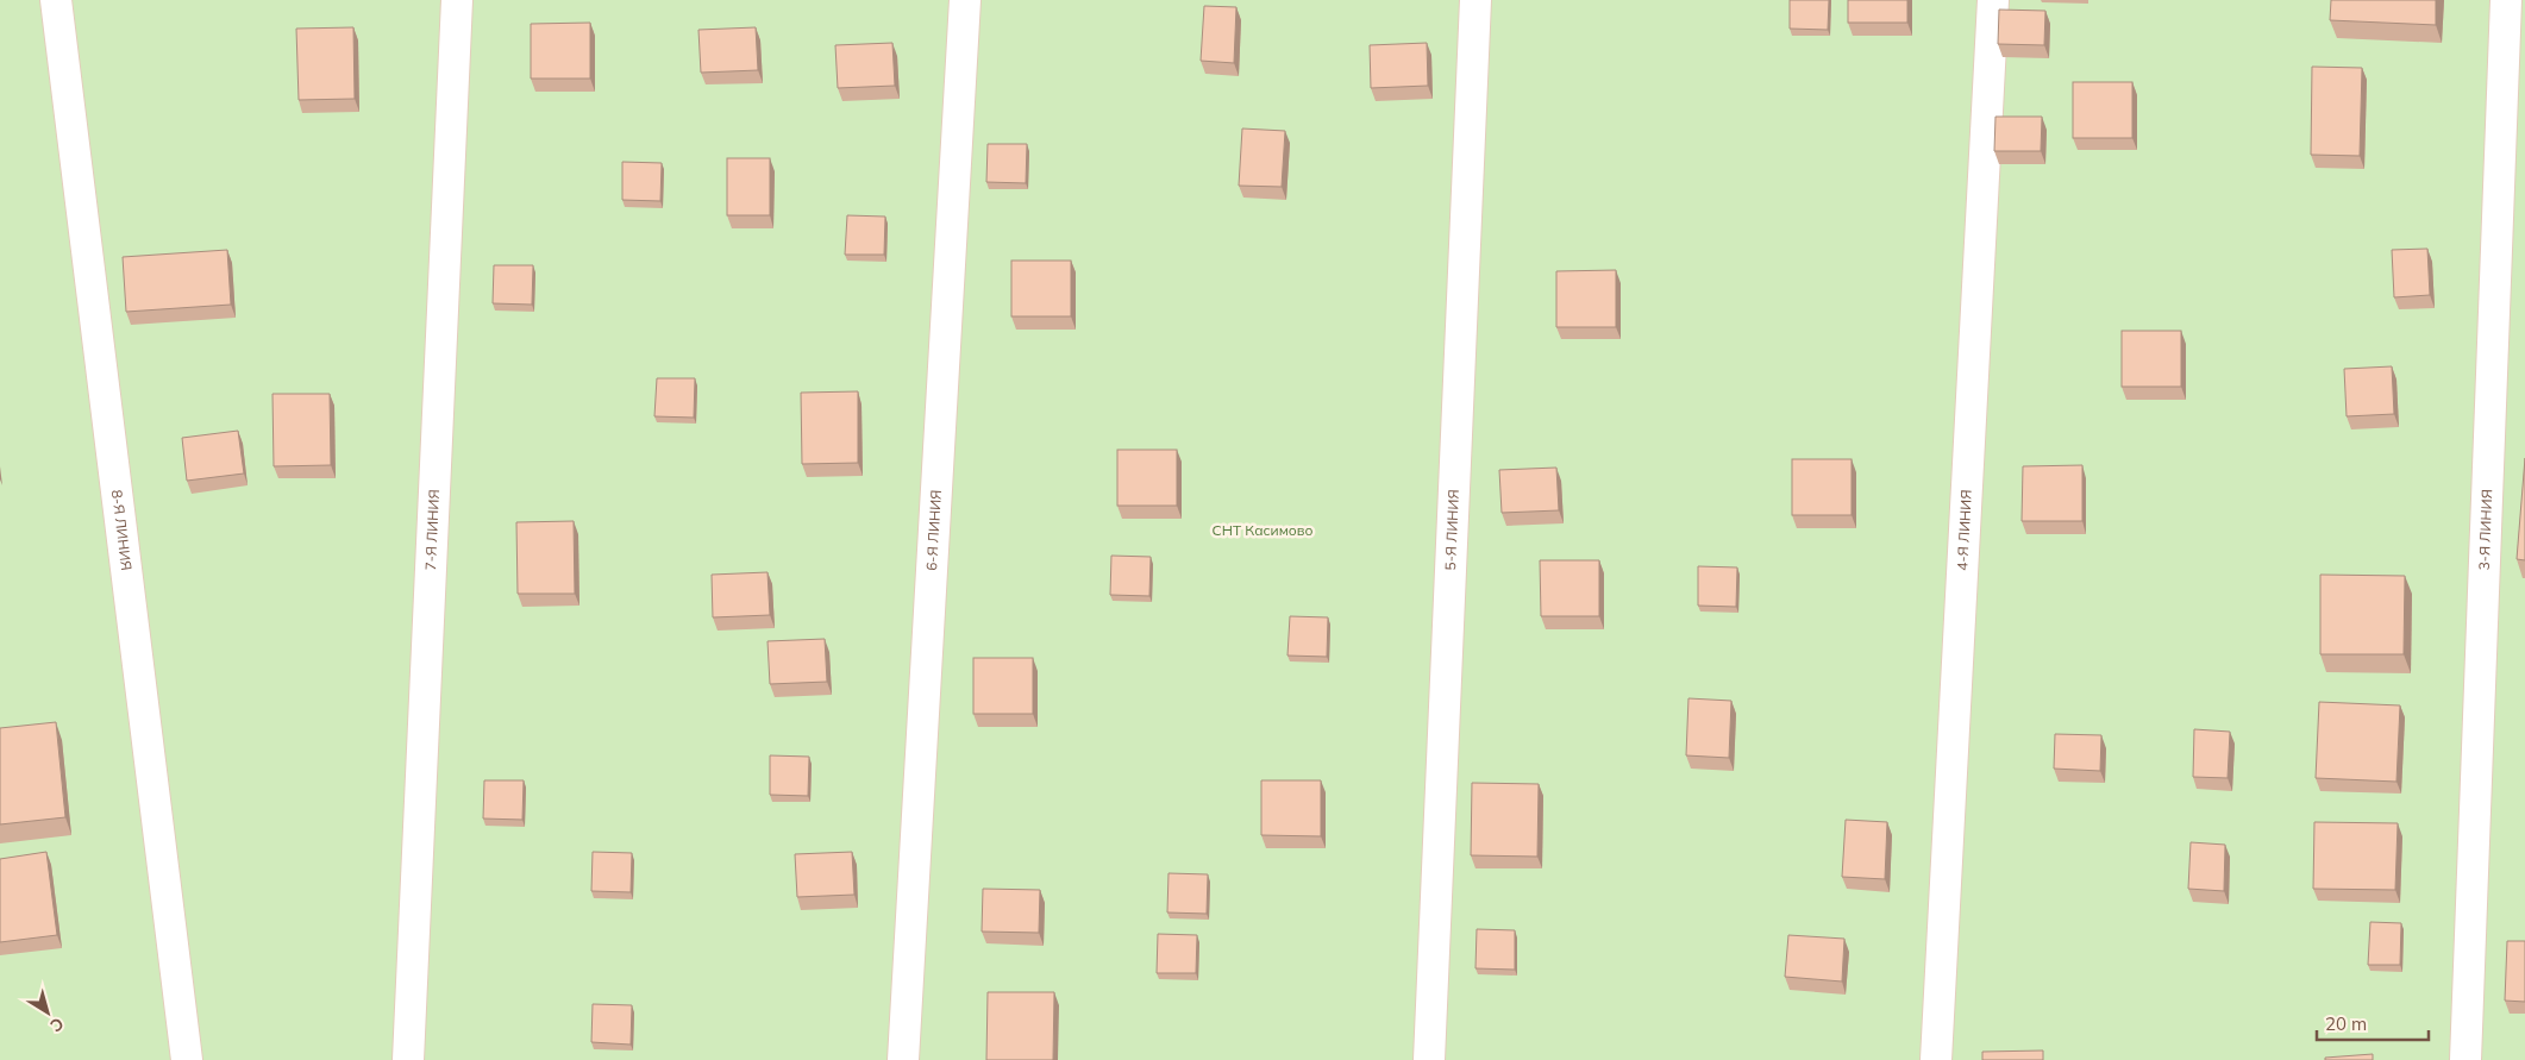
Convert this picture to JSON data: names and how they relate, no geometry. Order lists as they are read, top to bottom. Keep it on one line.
{"streets":{"street":["8-Я ЛИНИЯ","7-Я ЛИНИЯ","6-Я ЛИНИЯ","5-Я ЛИНИЯ","4-Я ЛИНИЯ","3-Я ЛИНИЯ"]},"parks":["СНТ Касимово"],"scale_bar":"20 m","north":"bottom right"}
